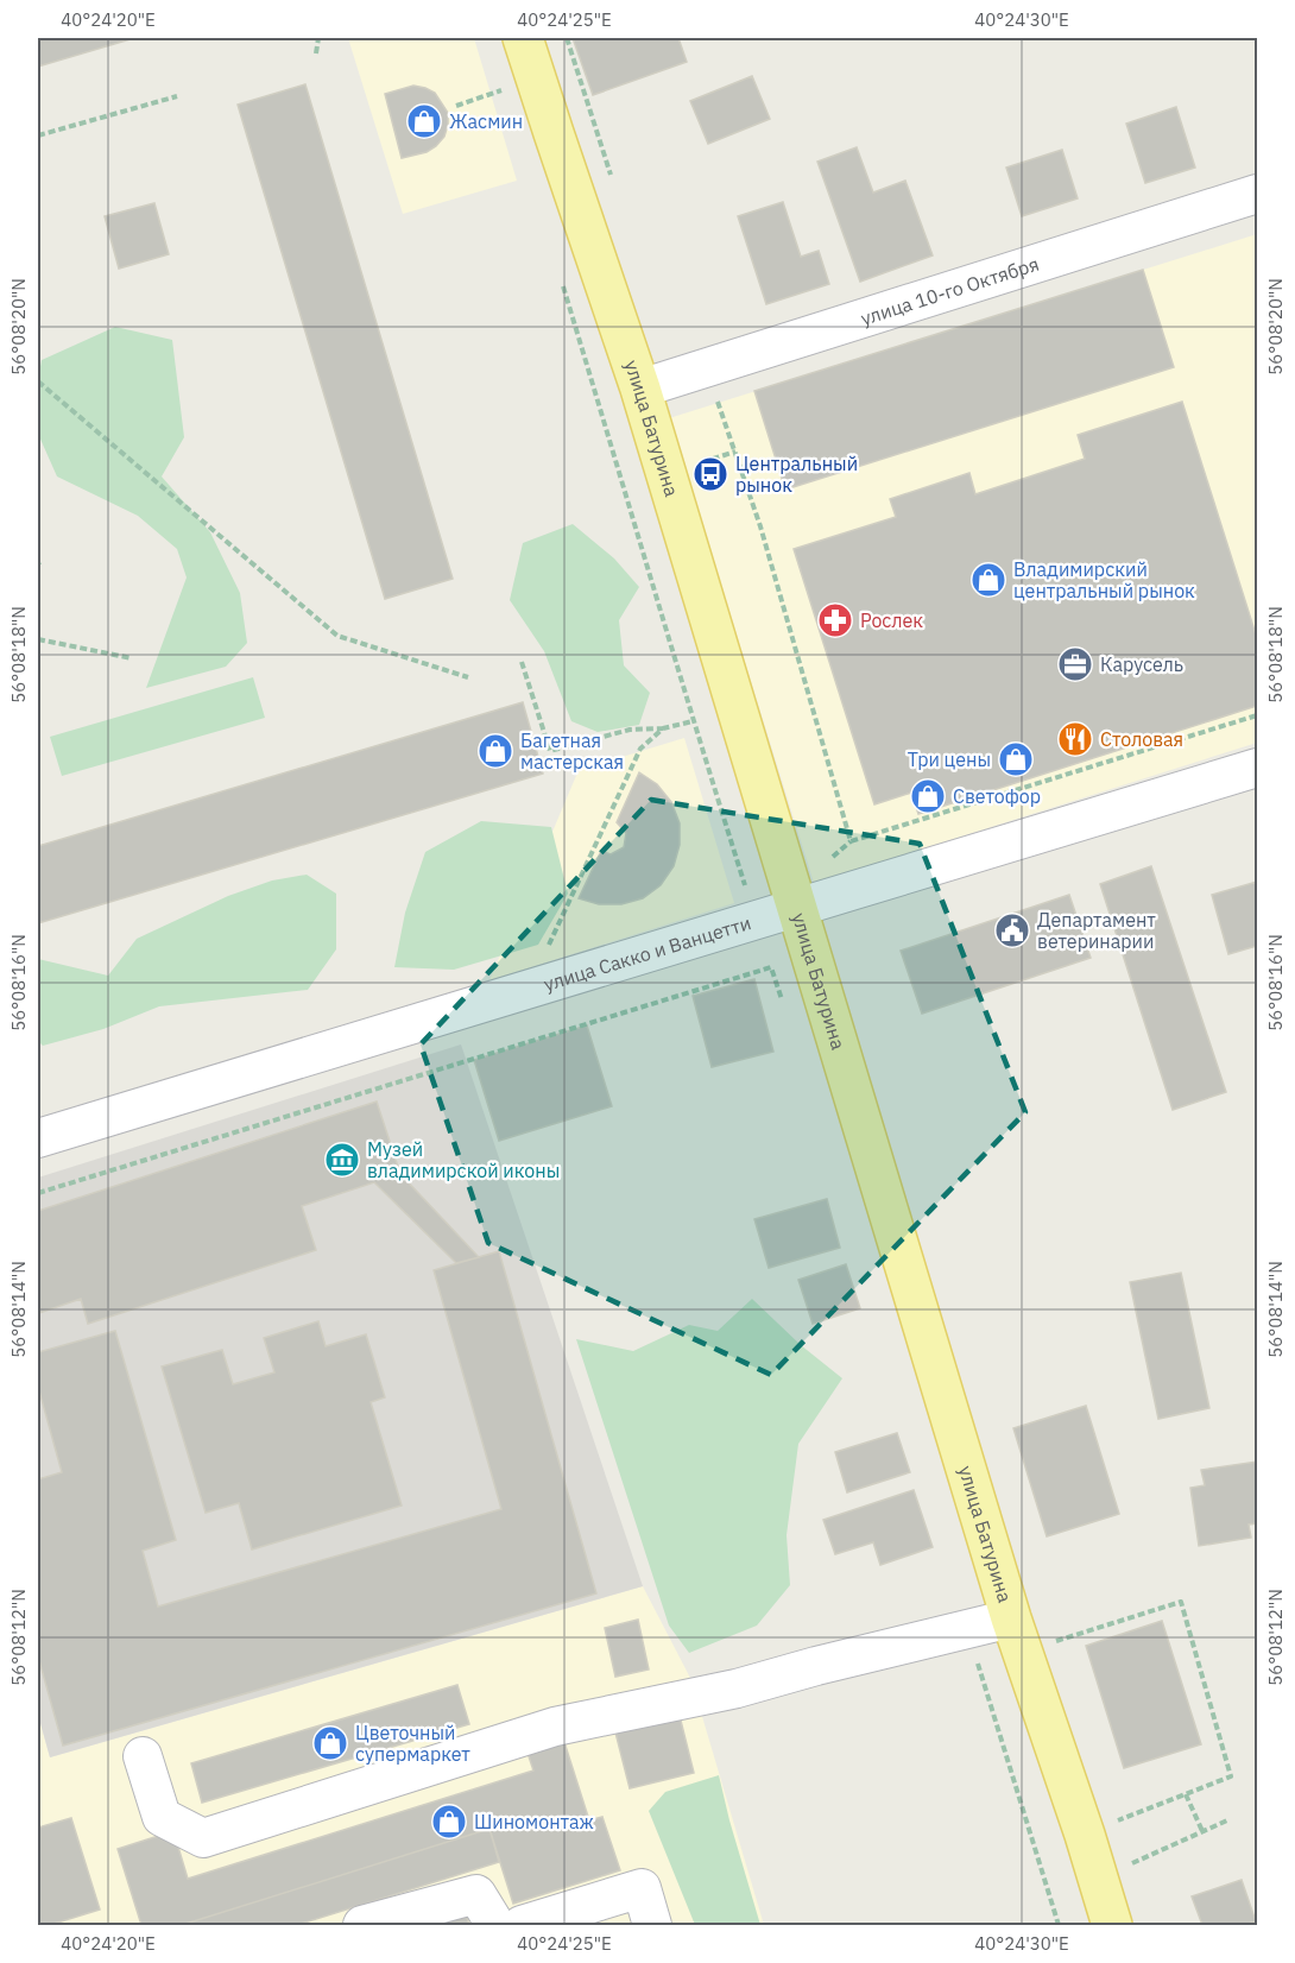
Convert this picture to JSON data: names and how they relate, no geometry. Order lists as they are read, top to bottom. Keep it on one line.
{"streets":{"main road":["улица Батурина"],"street":["улица 10-го Октября","улица Сакко и Ванцетти"]},"crossings":[["улица 10-го Октября","улица Батурина"],["улица Батурина","улица Сакко и Ванцетти"]],"places":{"shop":["Жасмин","Владимирский центральный рынок","Багетная мастерская","Три цены","Светофор","Цветочный супермаркет","Шиномонтаж"],"bus stop":["Центральный рынок"],"pharmacy":["Рослек"],"office":["Карусель"],"restaurant":["Столовая"],"public building":["Департамент ветеринарии"],"museum":["Музей владимирской иконы"]},"coordinates":["40°24'20\"E","40°24'25\"E","40°24'30\"E","56°08'20\"N","56°08'18\"N","56°08'16\"N","56°08'14\"N","56°08'12\"N"]}
